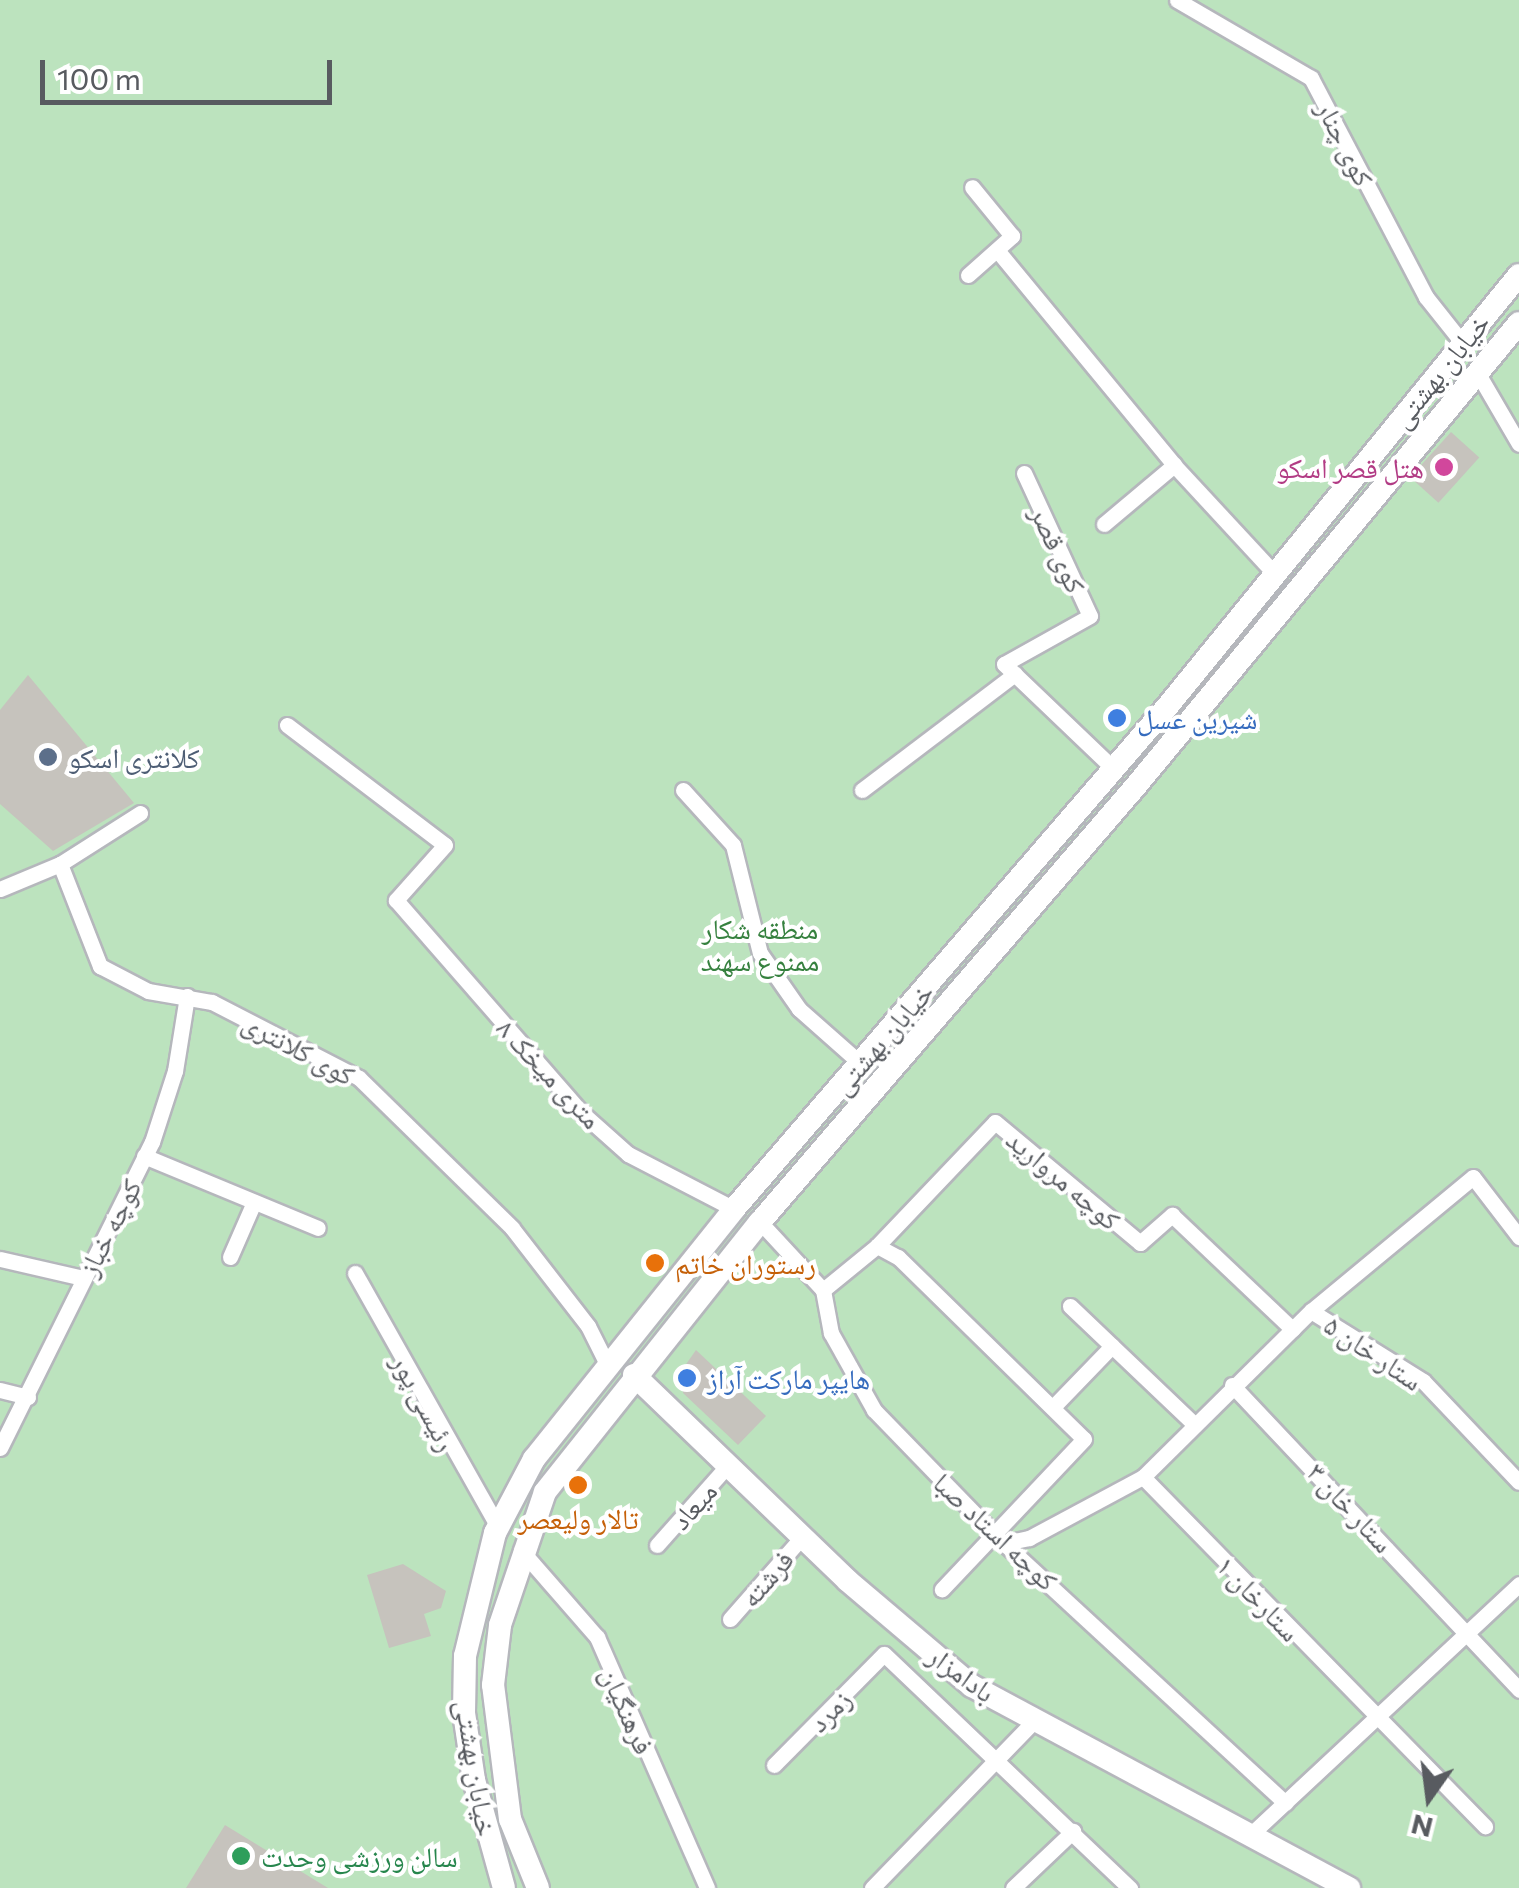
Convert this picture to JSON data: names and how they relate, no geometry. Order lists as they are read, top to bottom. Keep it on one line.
{"streets":{"main road":["خیابان بهشتی","بادامزار"],"street":["کوی چنار","کوی قصر","کوی کلانتری","۸ متری میخک","کوچه مروارید","کوچه خباز","ستار خان ۵","رئیسی پور","میعاد","ستار خان ۳","کوچه استاد صبا","فرشته","ستارخان ۱","فرهنگیان","زمرد"]},"crossings":[["کوی چنار","خیابان بهشتی"],["خیابان بهشتی","کوی کلانتری"],["خیابان بهشتی","۸ متری میخک"],["خیابان بهشتی","رئیسی پور"],["خیابان بهشتی","کوچه استاد صبا"],["خیابان بهشتی","بادامزار"],["خیابان بهشتی","فرهنگیان"],["کوی کلانتری","کوچه خباز"],["میعاد","بادامزار"],["فرشته","بادامزار"]],"parks":["منطقه شکار ممنوع سهند"],"places":["هتل قصر اسکو","شیرین عسل","کلانتری اسکو","رستوران خاتم","هایپر مارکت آراز","تالار ولیعصر","سالن ورزشی وحدت"],"scale_bar":"100 m","north":"bottom"}
